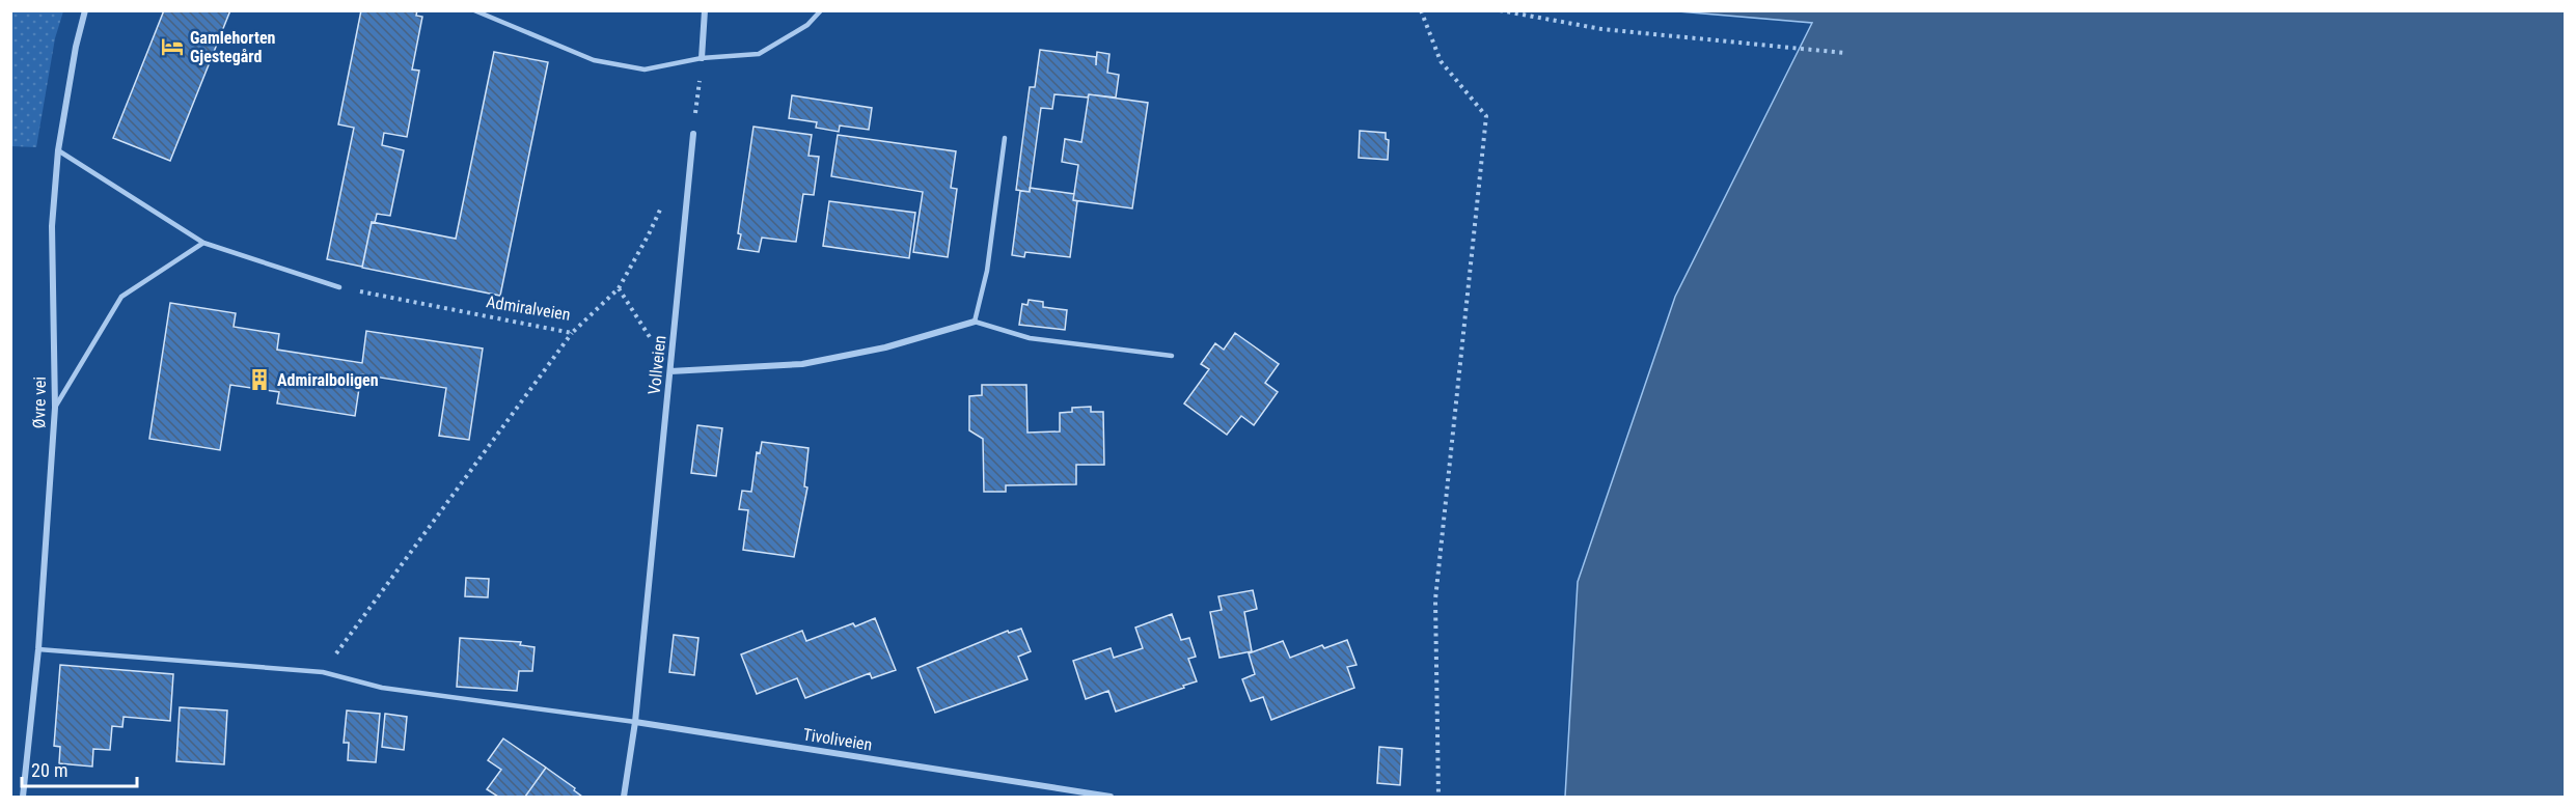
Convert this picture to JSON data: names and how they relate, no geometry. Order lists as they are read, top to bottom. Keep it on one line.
{"streets":{"street":["Vollveien","Øvre vei","Tivoliveien"],"path":["Admiralveien"]},"crossings":[["Vollveien","Tivoliveien"]],"places":{"hotel":["Gamlehorten Gjestegård"],"building":["Admiralboligen"]},"scale_bar":"20 m"}
